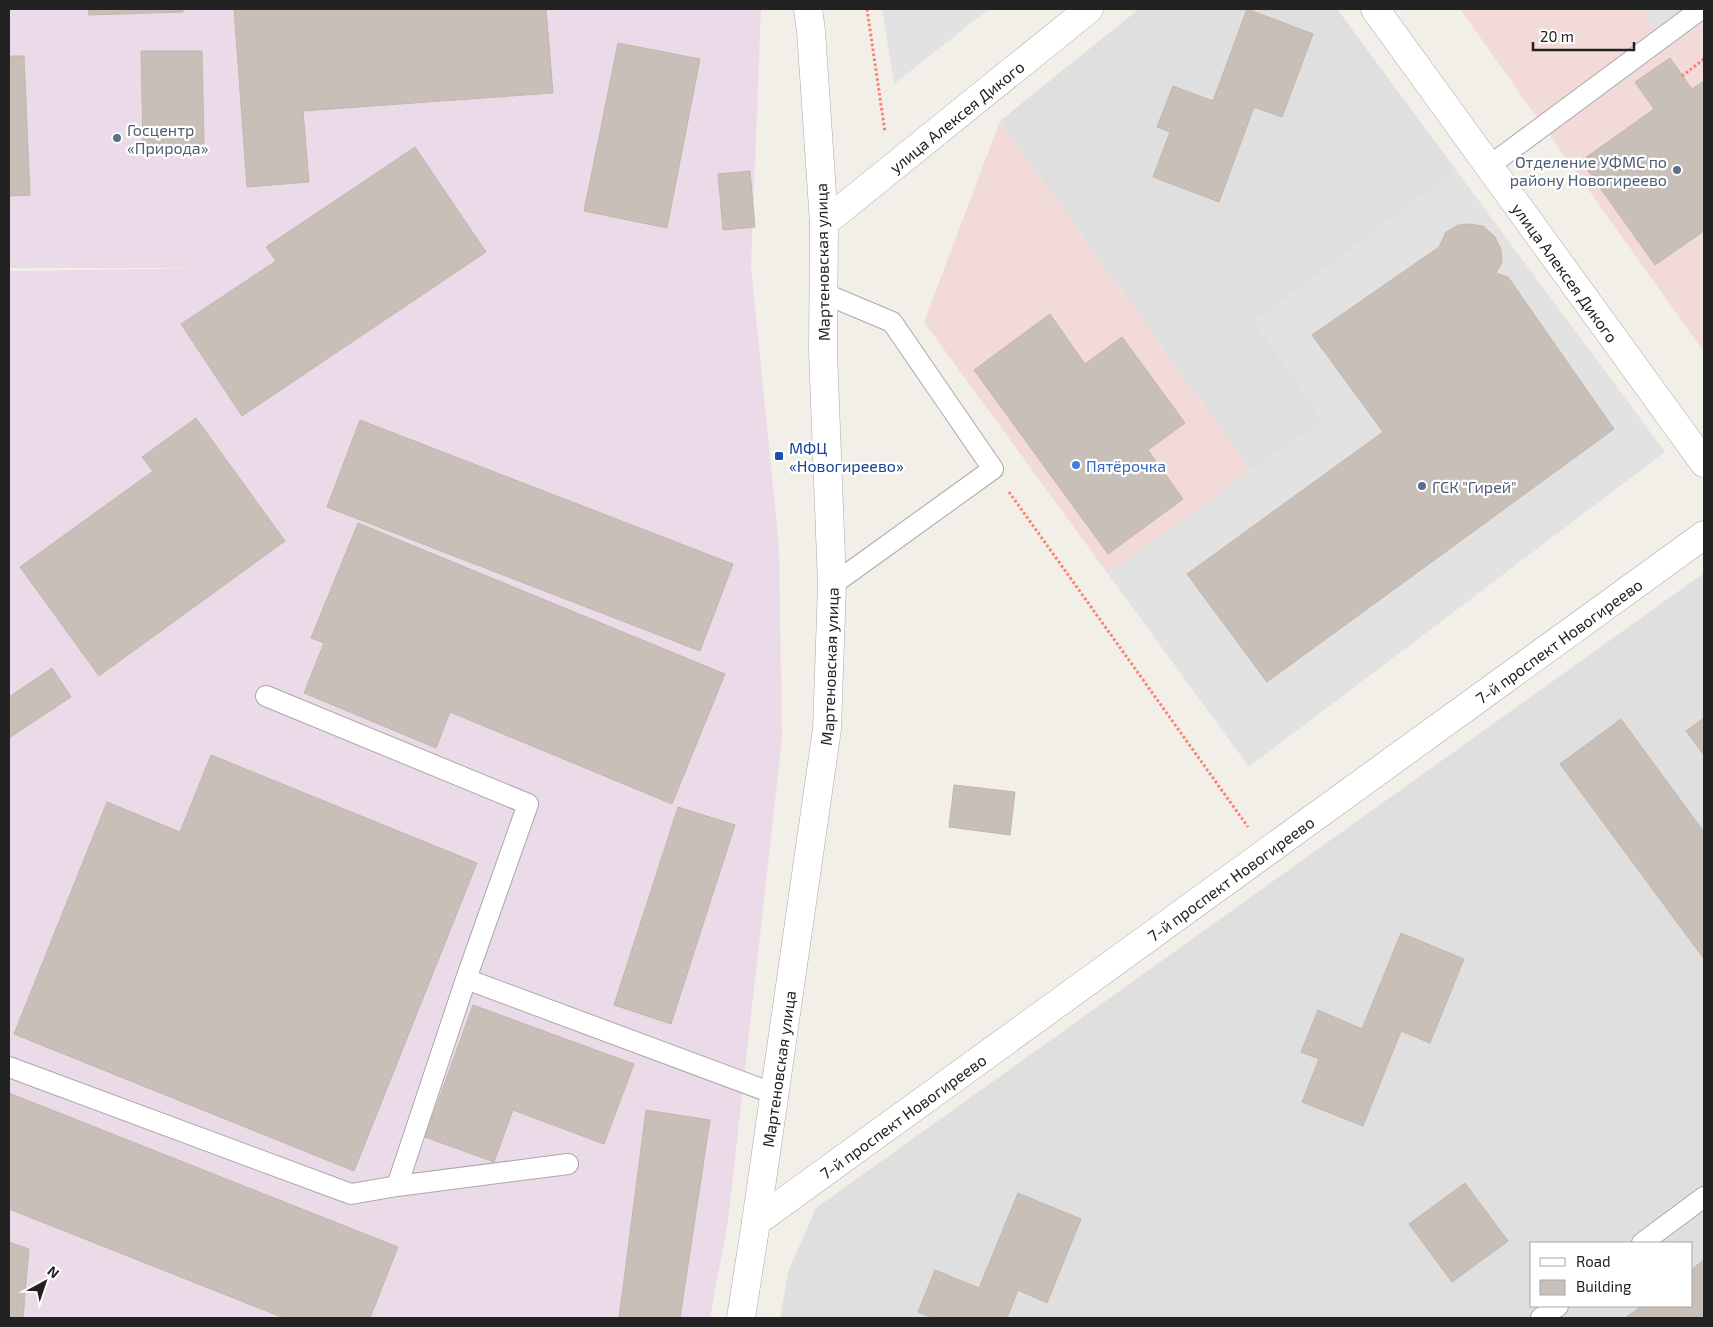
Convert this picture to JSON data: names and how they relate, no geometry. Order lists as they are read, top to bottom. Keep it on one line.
{"streets":{"street":["улица Алексея Дикого","Мартеновская улица","7-й проспект Новогиреево"]},"crossings":[["улица Алексея Дикого","Мартеновская улица"],["Мартеновская улица","7-й проспект Новогиреево"]],"places":{"other":["Госцентр «Природа»","Отделение УФМС по району Новогиреево","Пятёрочка","ГСК \"Гирей\""],"transit":["МФЦ «Новогиреево»"]},"legend":["Road","Building"],"scale_bar":"20 m","north":"top right"}
